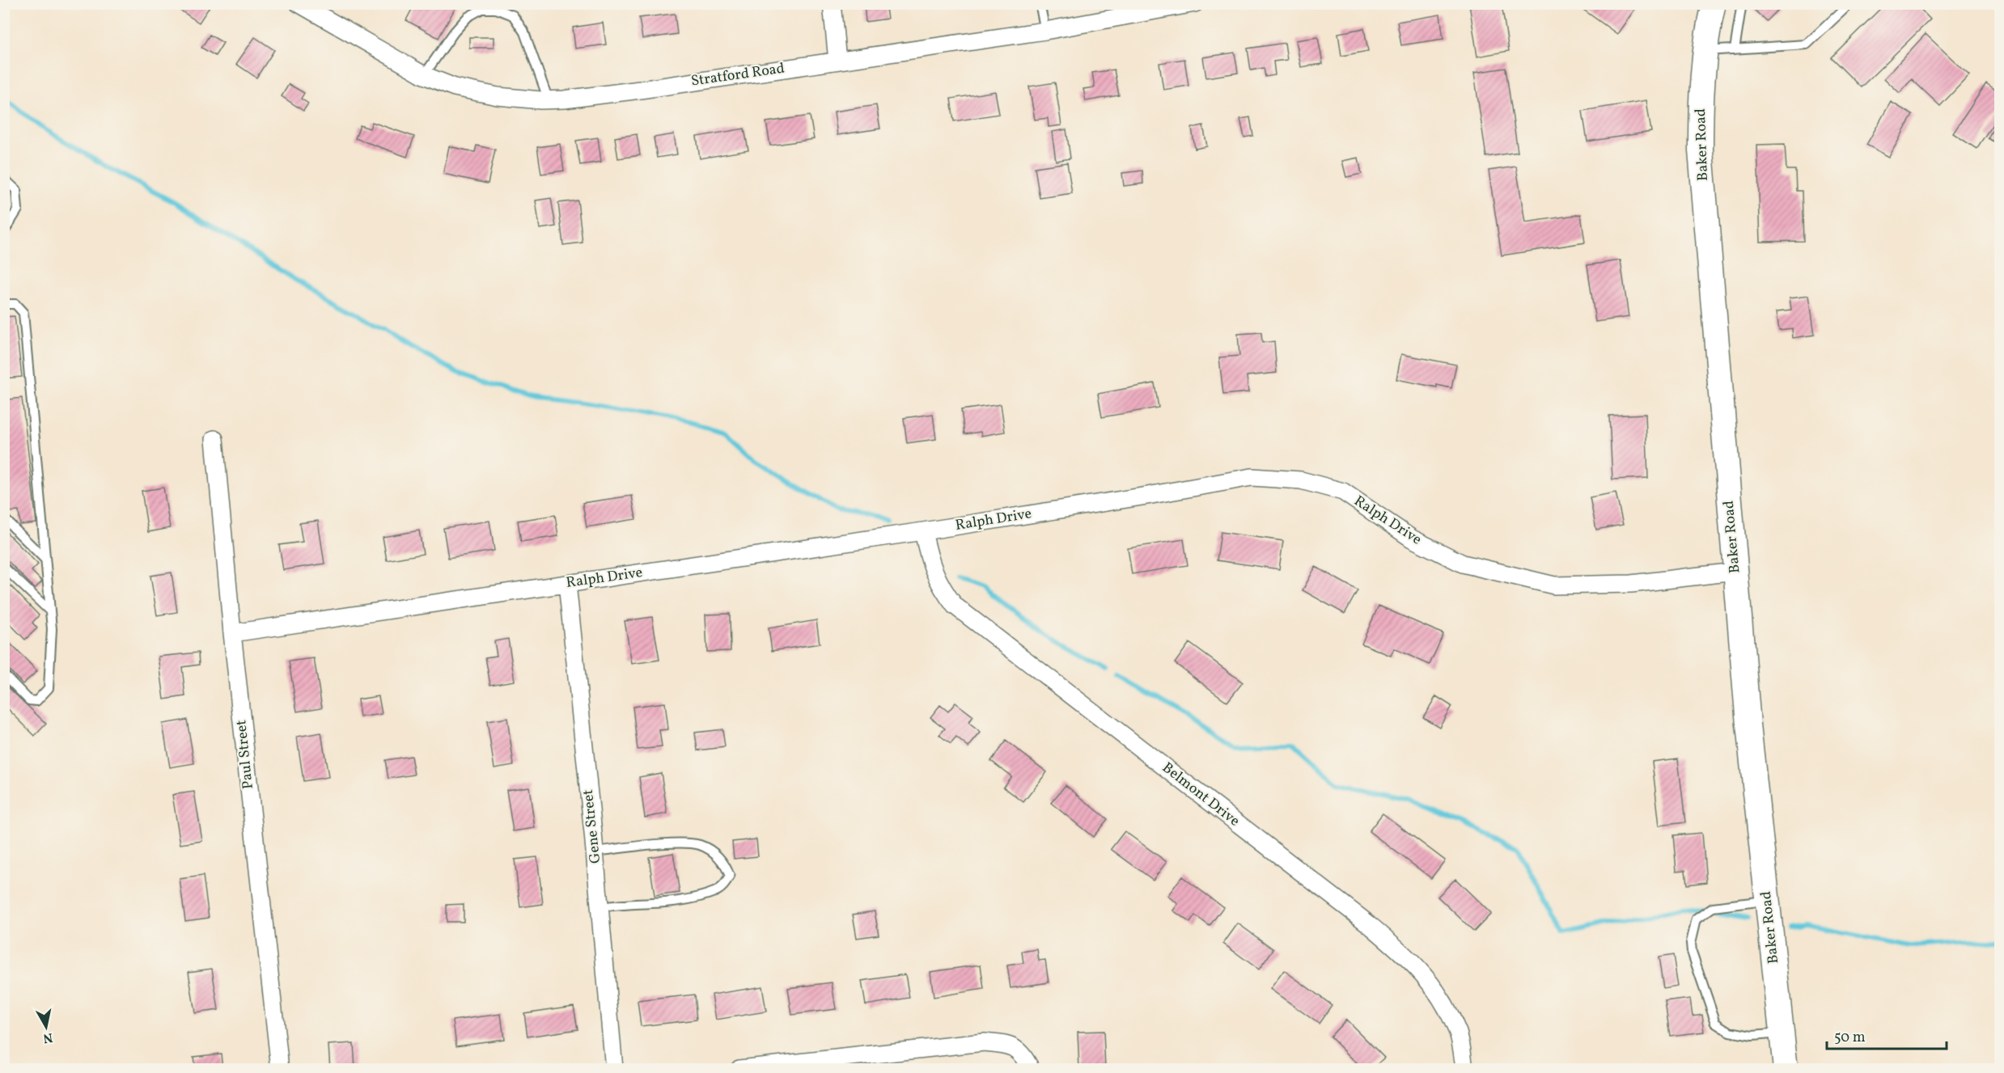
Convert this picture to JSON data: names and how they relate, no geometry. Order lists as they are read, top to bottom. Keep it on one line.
{"streets":{"street":["Stratford Road","Baker Road","Ralph Drive","Paul Street","Belmont Drive","Gene Street"]},"crossings":[["Baker Road","Ralph Drive"],["Ralph Drive","Paul Street"],["Ralph Drive","Belmont Drive"],["Ralph Drive","Gene Street"]],"scale_bar":"50 m","north":"bottom"}
